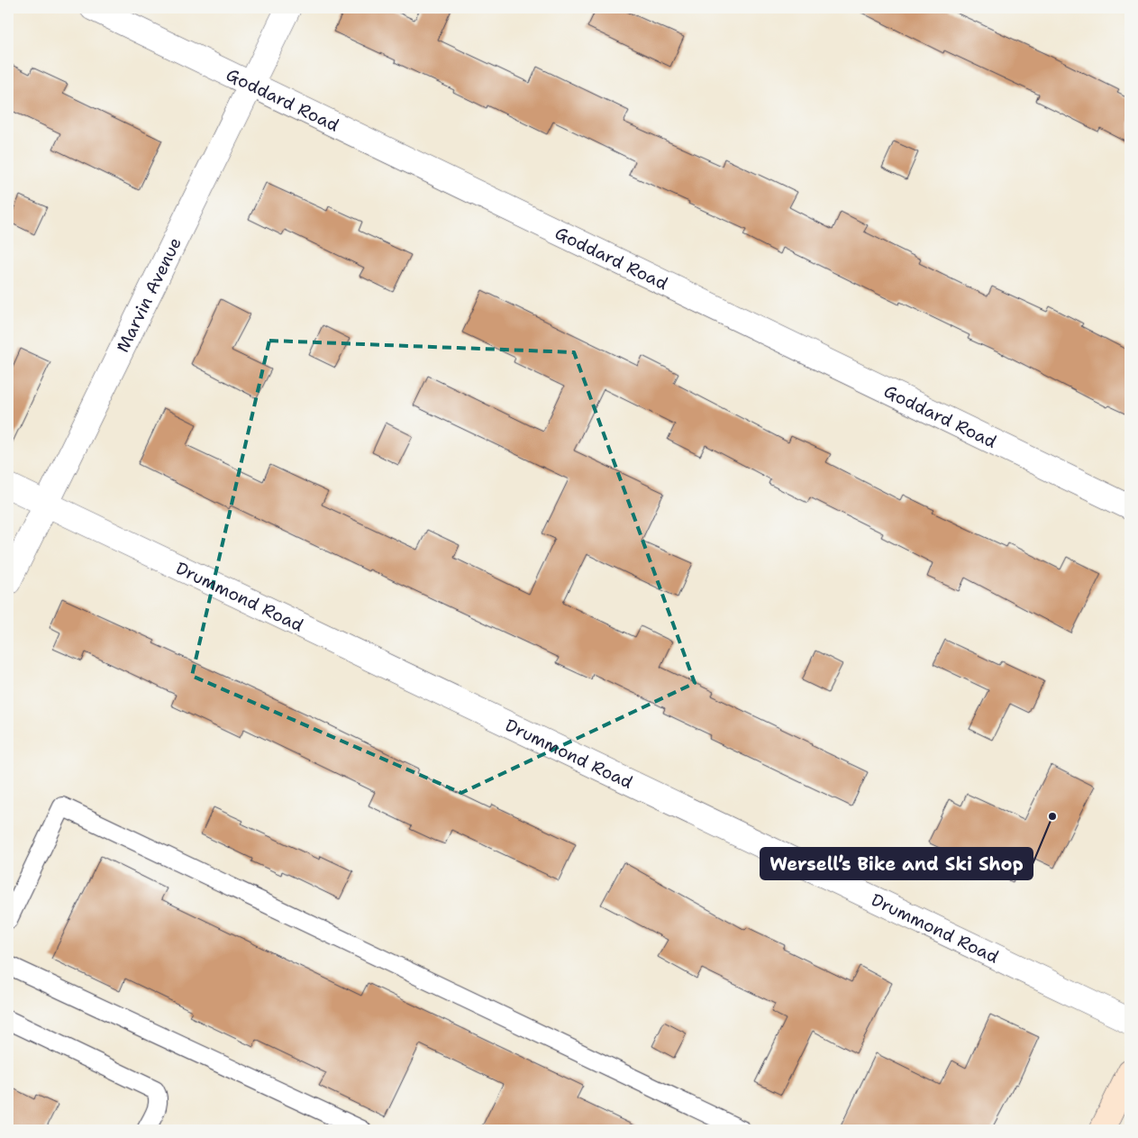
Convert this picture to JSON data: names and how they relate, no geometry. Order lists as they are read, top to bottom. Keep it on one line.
{"streets":{"street":["Goddard Road","Marvin Avenue","Drummond Road"]},"crossings":[["Goddard Road","Marvin Avenue"],["Marvin Avenue","Drummond Road"]],"places":["Wersell’s Bike and Ski Shop"]}
